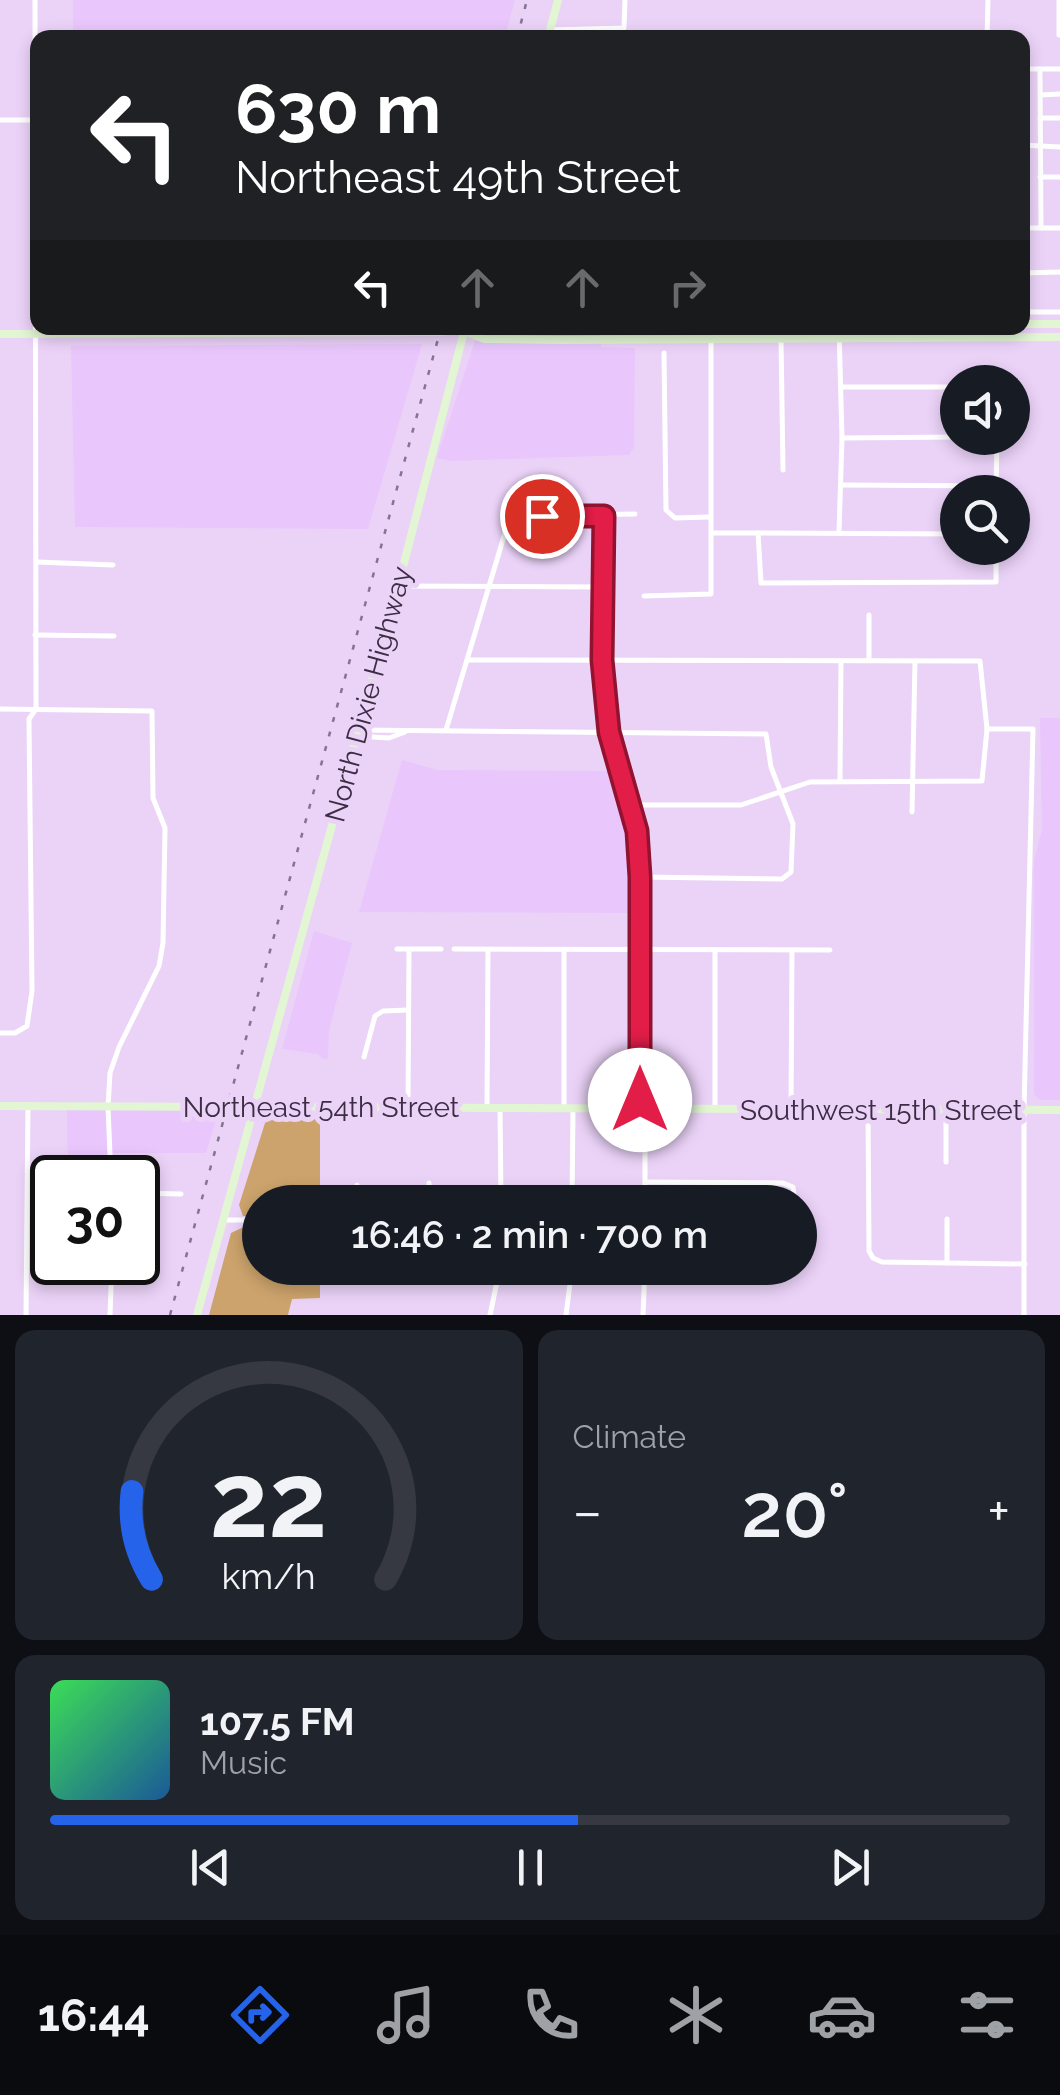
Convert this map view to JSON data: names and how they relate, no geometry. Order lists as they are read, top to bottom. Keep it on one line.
{"streets":{"main road":["North Dixie Highway","Northeast 54th Street","Southwest 15th Street"]},"crossings":[["North Dixie Highway","Northeast 54th Street"],["Northeast 54th Street","Southwest 15th Street"]],"page":{"turn":["630 m","Northeast 49th Street"],"limit":"30","trip":"16:46 · 2 min · 700 m","tile":"Climate","heat":["−","20°","+"],"song":["107.5 FM","Music"],"tabs":"16:44","gauge":["22","km/h"]}}
